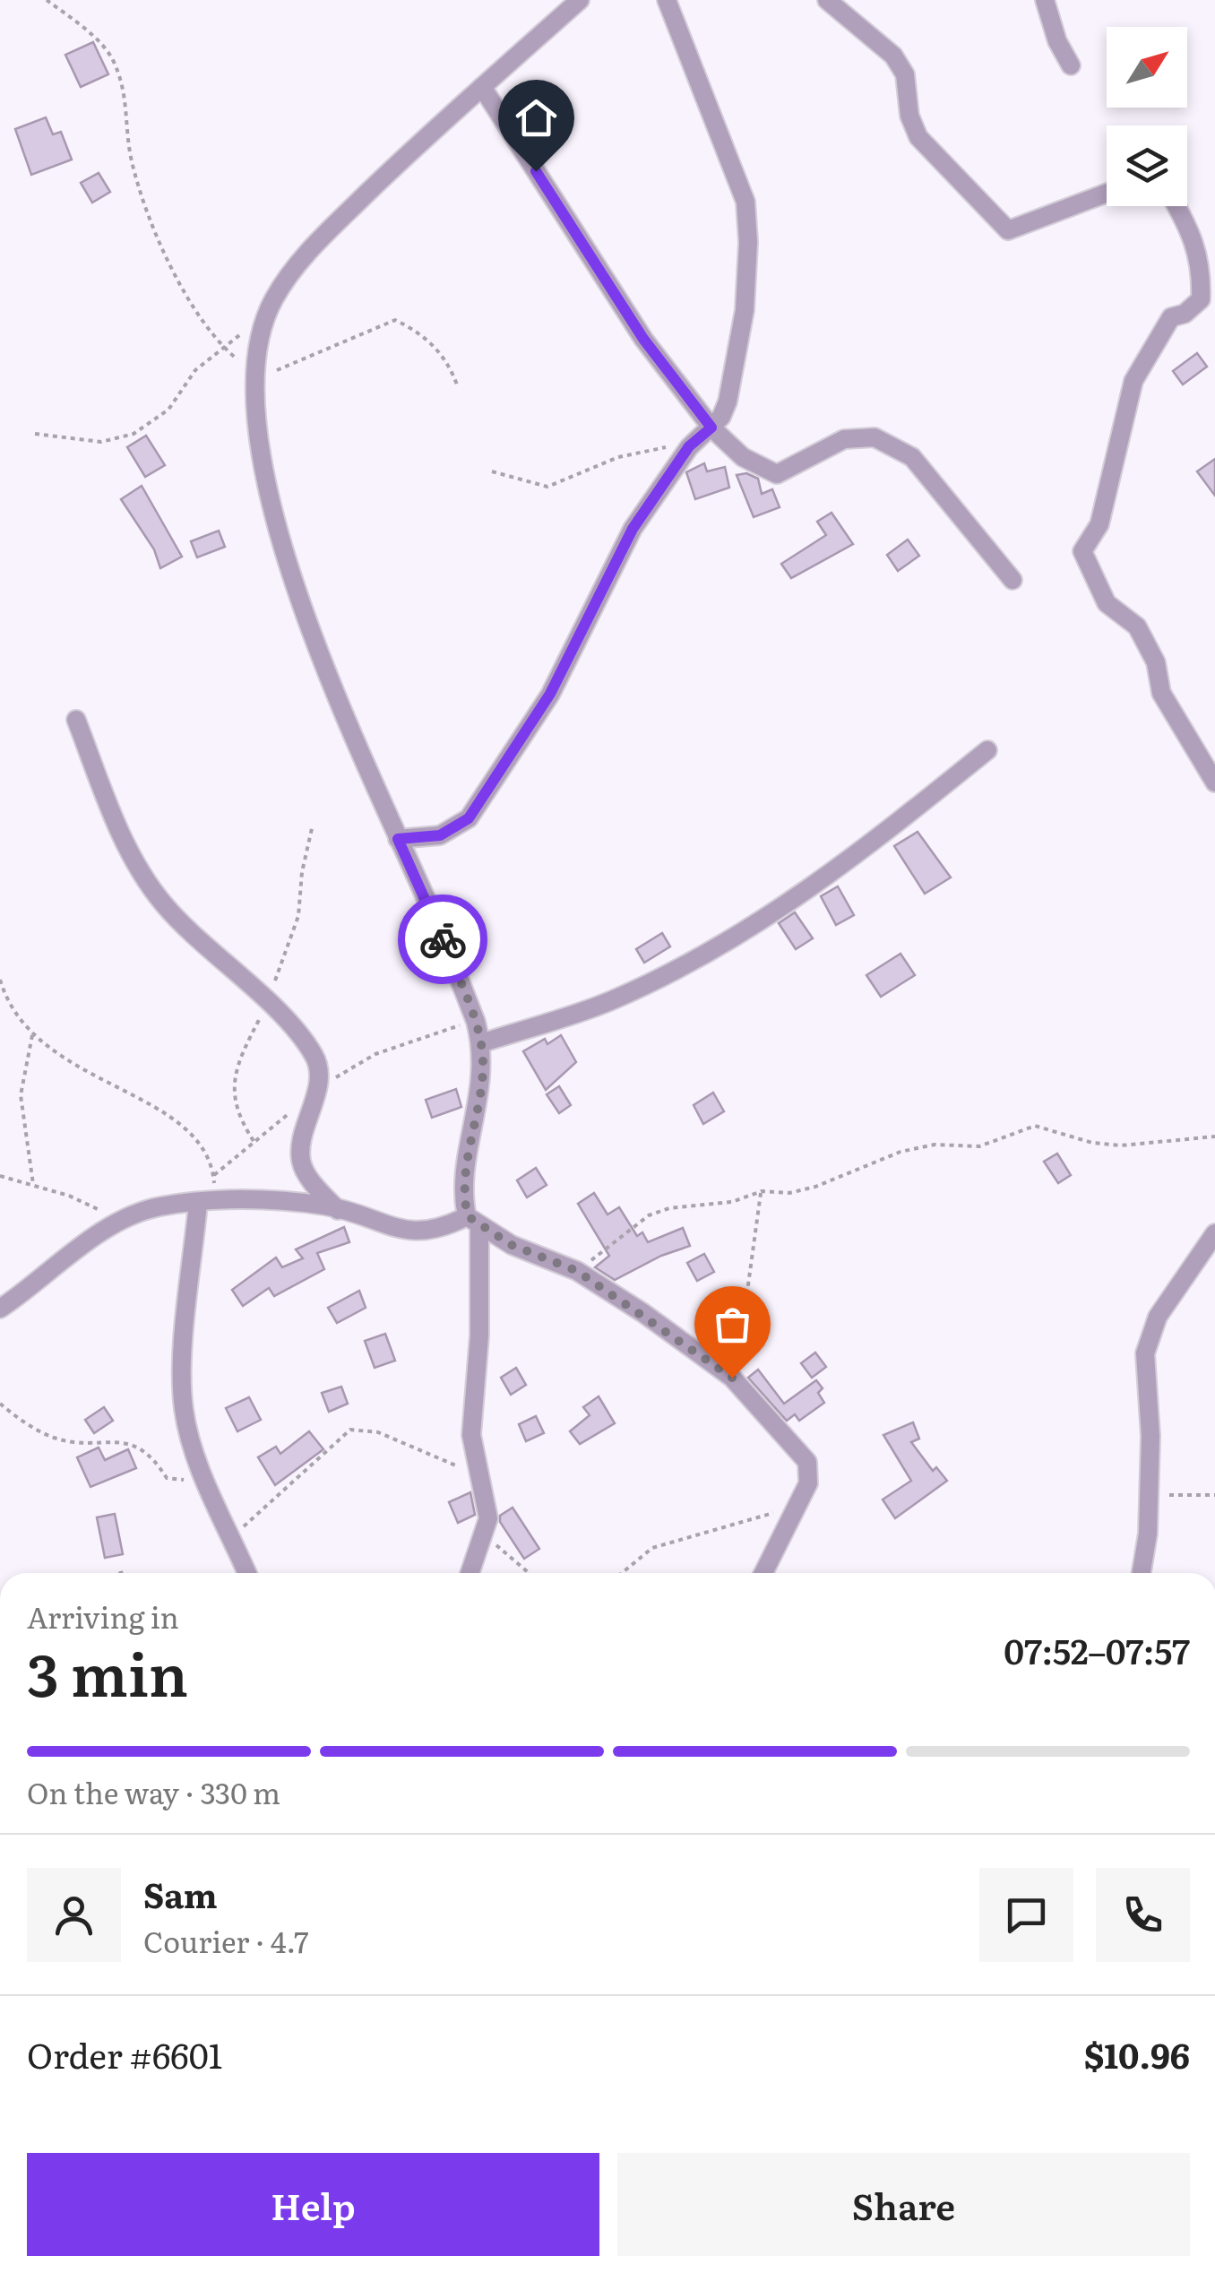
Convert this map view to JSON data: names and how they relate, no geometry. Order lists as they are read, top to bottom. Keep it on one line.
{"north":"top right","page":{"heading":["3 min","Arriving in","07:52–07:57"],"panel":["Sam","Courier · 4.7","Order #6601","$10.96"],"bar":"On the way · 330 m","buttons":["Help","Share"]}}
